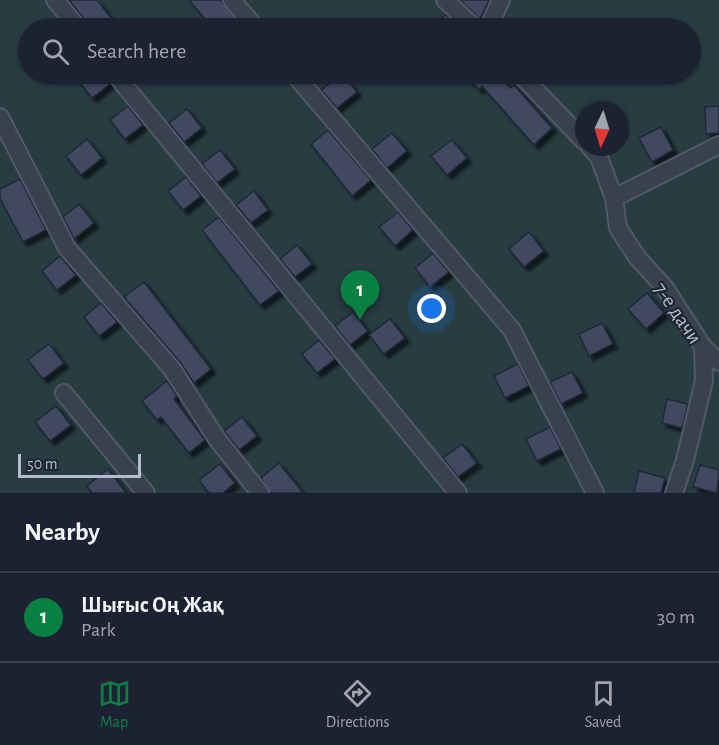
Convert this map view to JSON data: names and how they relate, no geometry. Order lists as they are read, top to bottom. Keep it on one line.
{"streets":{"lane":["7-е дачи"]},"scale_bar":"50 m","north":"bottom","page":{"search":"Search here","pins":"1","scale":"50 m","heading":"Nearby","list":[{"mark":"1","name":"Шығыс Оң Жақ","note":"Park","value":"30 m"}],"nav":["Map","Directions","Saved"]}}
